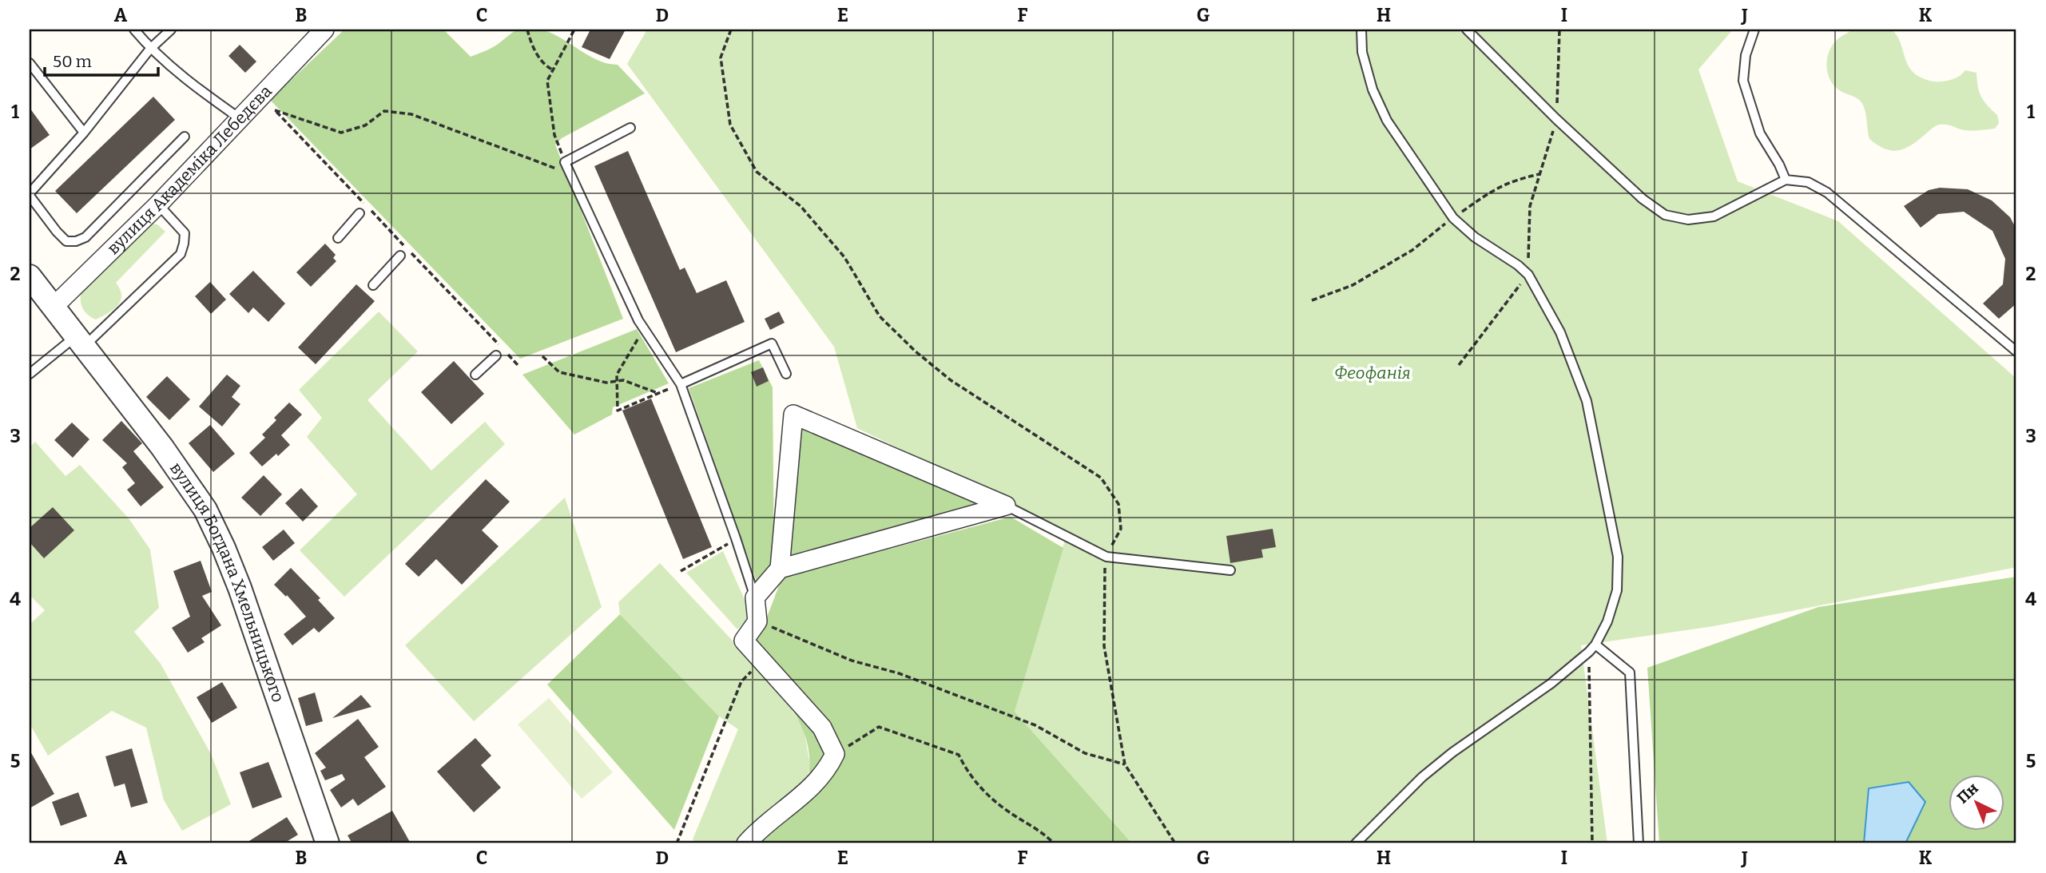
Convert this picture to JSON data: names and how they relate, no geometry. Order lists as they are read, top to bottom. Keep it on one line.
{"streets":{"street":["вулиця Академіка Лебедєва","вулиця Богдана Хмельницького"]},"crossings":[["вулиця Академіка Лебедєва","вулиця Богдана Хмельницького"]],"parks":["Феофанія"],"scale_bar":"50 m","north":"top left","grid":{"columns":["A","B","C","D","E","F","G","H","I","J","K"],"rows":["1","2","3","4","5"]}}
